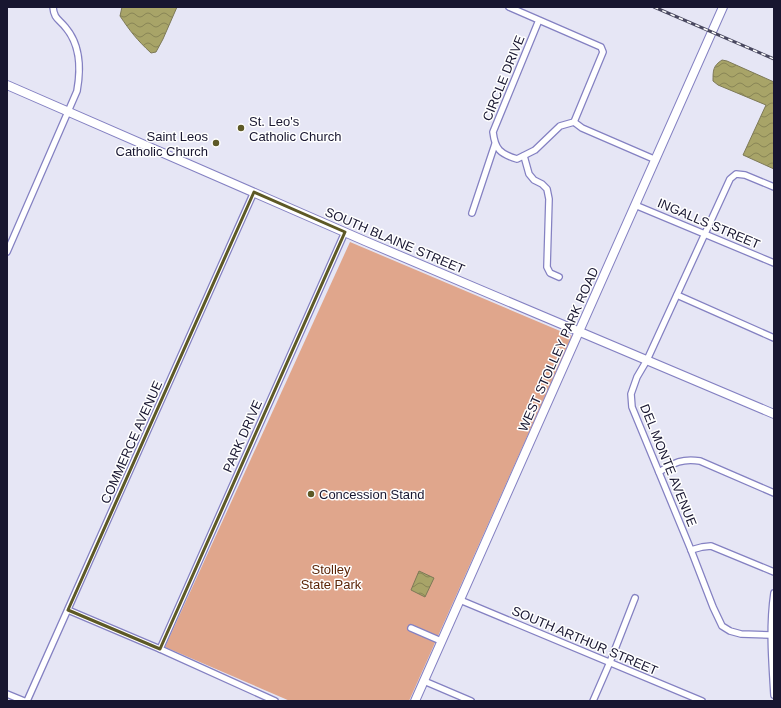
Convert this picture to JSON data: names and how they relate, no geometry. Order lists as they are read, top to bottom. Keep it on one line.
{"streets":{"street":["CIRCLE DRIVE","INGALLS STREET","SOUTH BLAINE STREET","WEST STOLLEY PARK ROAD","PARK DRIVE","COMMERCE AVENUE","DEL MONTE AVENUE","SOUTH ARTHUR STREET"]},"crossings":[["INGALLS STREET","WEST STOLLEY PARK ROAD"],["INGALLS STREET","DEL MONTE AVENUE"],["SOUTH BLAINE STREET","WEST STOLLEY PARK ROAD"],["SOUTH BLAINE STREET","PARK DRIVE"],["SOUTH BLAINE STREET","COMMERCE AVENUE"],["SOUTH BLAINE STREET","DEL MONTE AVENUE"],["WEST STOLLEY PARK ROAD","SOUTH ARTHUR STREET"]],"parks":["Stolley State Park"],"places":["St. Leo's Catholic Church","Saint Leos Catholic Church","Concession Stand"]}
